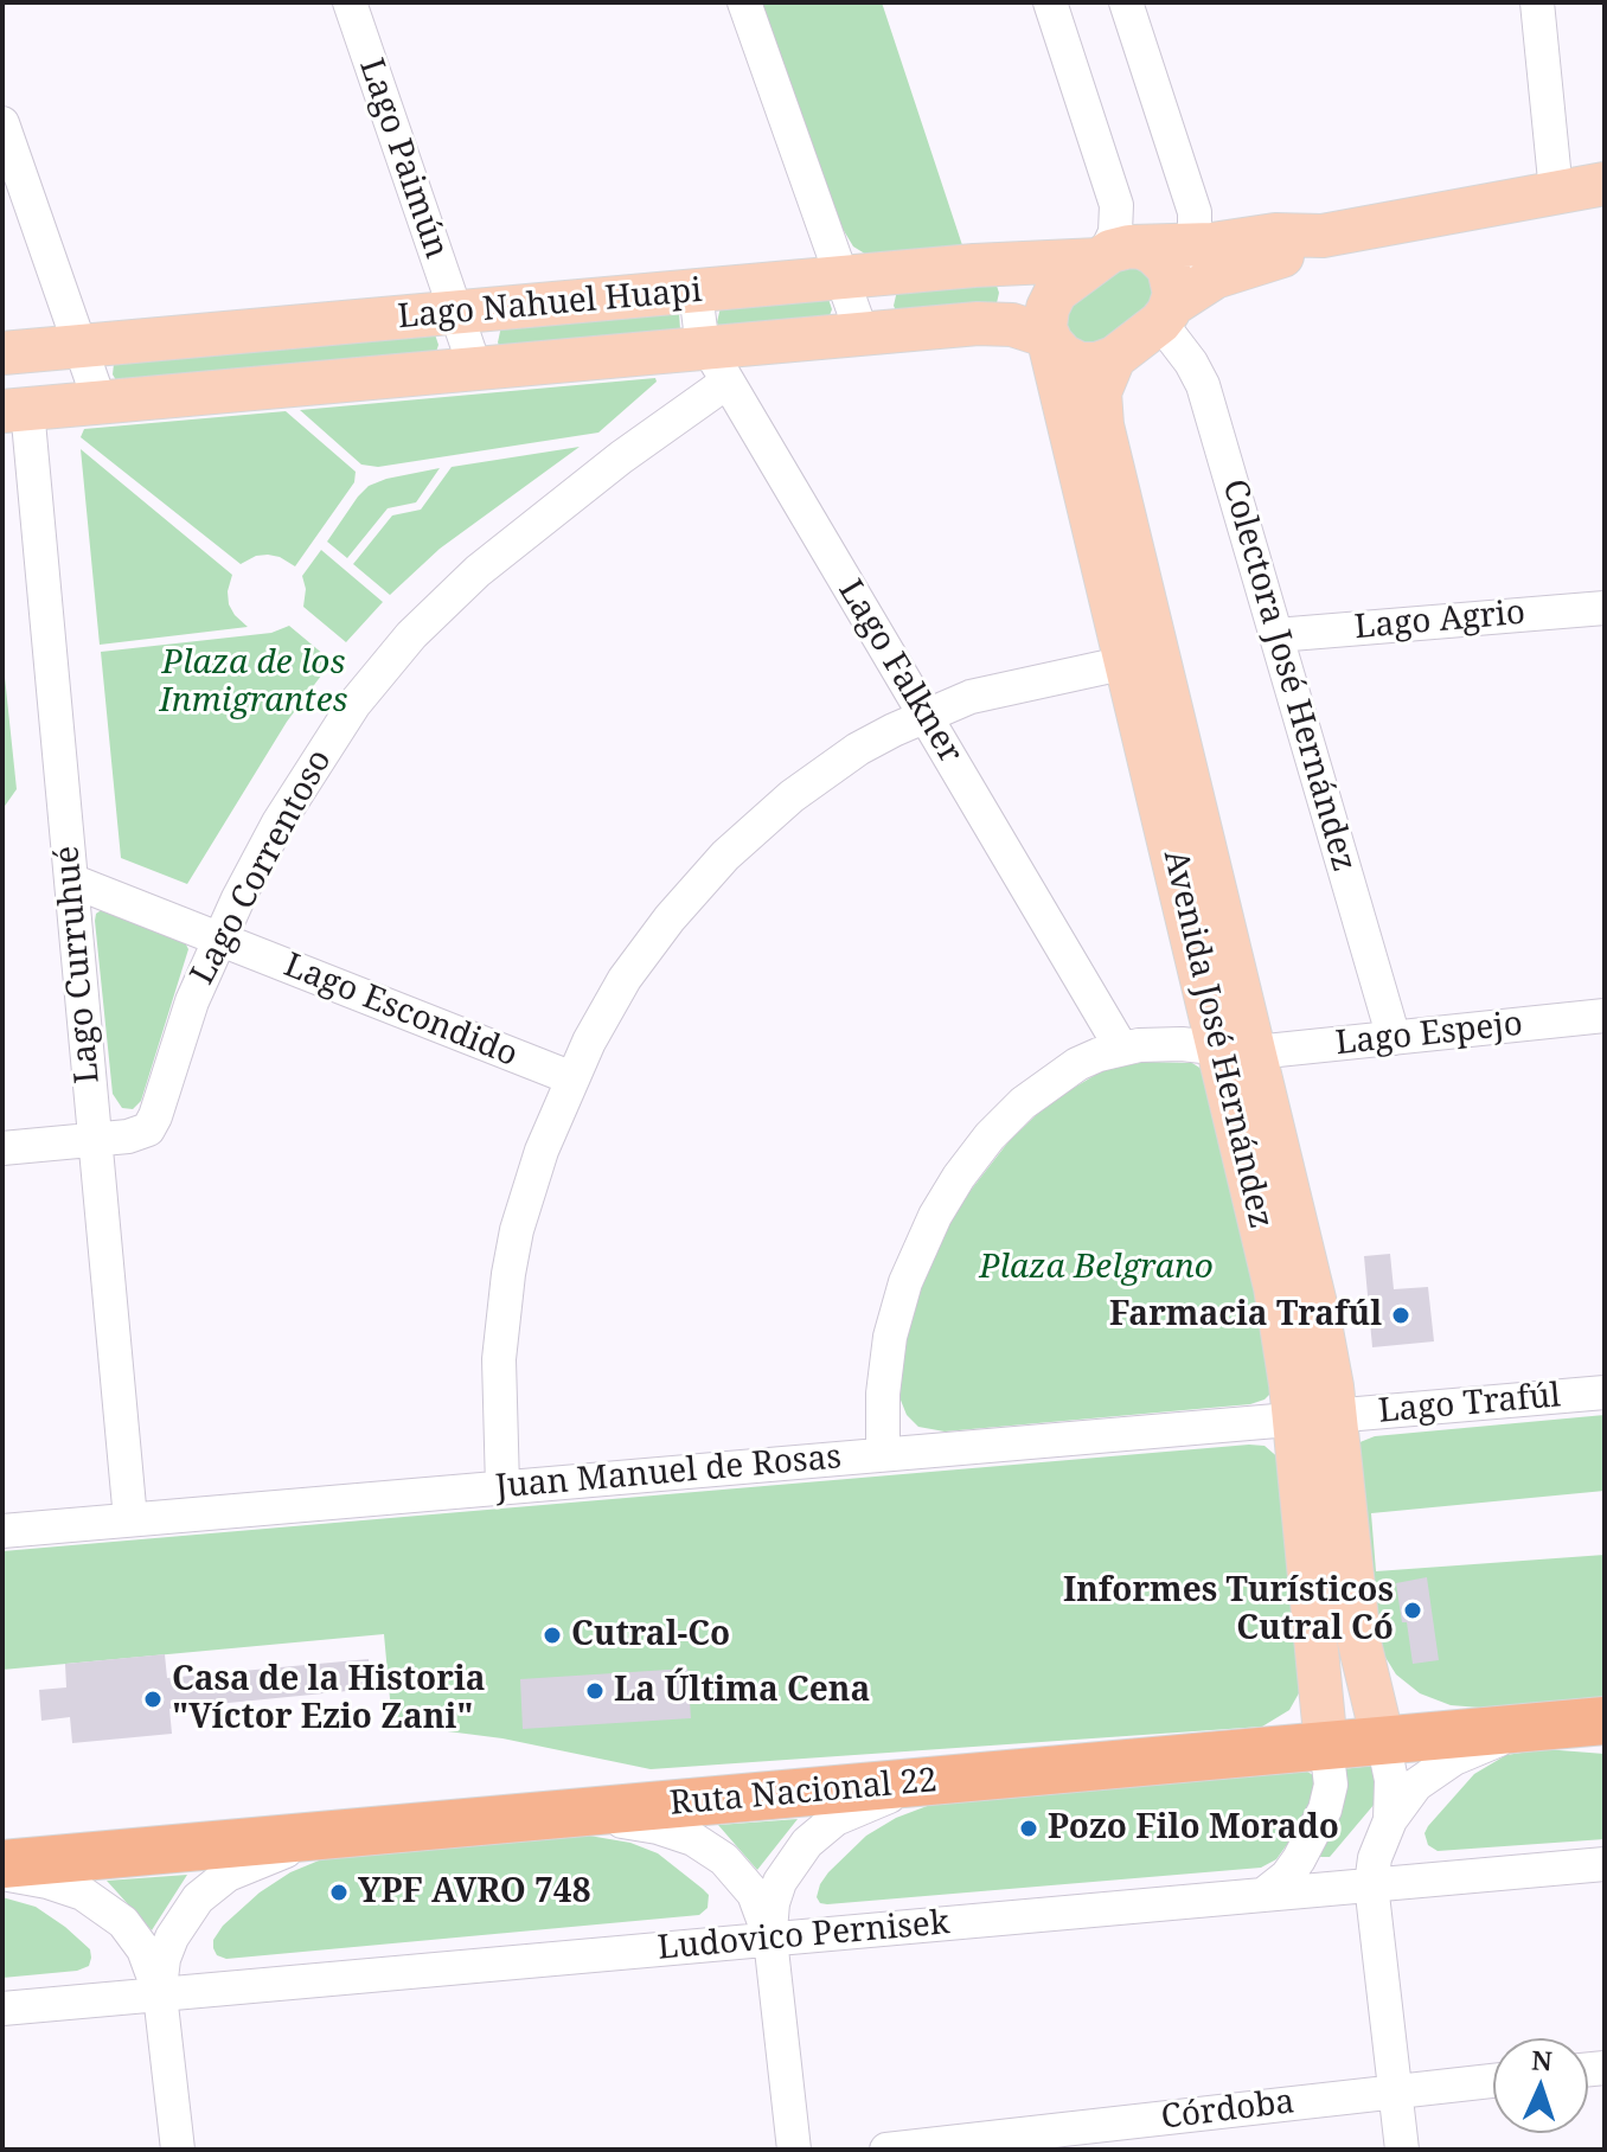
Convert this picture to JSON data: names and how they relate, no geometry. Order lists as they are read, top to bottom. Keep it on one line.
{"streets":{"highway":["Ruta Nacional 22"],"main road":["Lago Nahuel Huapi","Avenida José Hernández"],"street":["Lago Paimún","Lago Agrio","Lago Falkner","Colectora José Hernández","Lago Correntoso","Lago Curruhué","Lago Escondido","Lago Espejo","Lago Trafúl","Juan Manuel de Rosas","Ludovico Pernisek","Córdoba"]},"crossings":[["Lago Paimún","Lago Nahuel Huapi"],["Lago Nahuel Huapi","Lago Falkner"],["Lago Nahuel Huapi","Colectora José Hernández"],["Lago Nahuel Huapi","Lago Correntoso"],["Lago Nahuel Huapi","Lago Curruhué"],["Lago Nahuel Huapi","Avenida José Hernández"],["Lago Agrio","Colectora José Hernández"],["Lago Falkner","Lago Correntoso"],["Lago Falkner","Lago Espejo"],["Colectora José Hernández","Lago Espejo"],["Colectora José Hernández","Avenida José Hernández"],["Lago Correntoso","Lago Curruhué"],["Lago Correntoso","Lago Escondido"],["Lago Curruhué","Lago Escondido"],["Lago Curruhué","Juan Manuel de Rosas"],["Lago Espejo","Avenida José Hernández"],["Lago Espejo","Juan Manuel de Rosas"],["Avenida José Hernández","Lago Trafúl"],["Avenida José Hernández","Juan Manuel de Rosas"],["Avenida José Hernández","Ruta Nacional 22"],["Lago Trafúl","Juan Manuel de Rosas"]],"parks":["Plaza de los Inmigrantes","Plaza Belgrano"],"places":["Farmacia Trafúl","Informes Turísticos Cutral Có","Cutral-Co","La Última Cena","Casa de la Historia \"Víctor Ezio Zani\"","Pozo Filo Morado","YPF AVRO 748"],"north":"top"}
